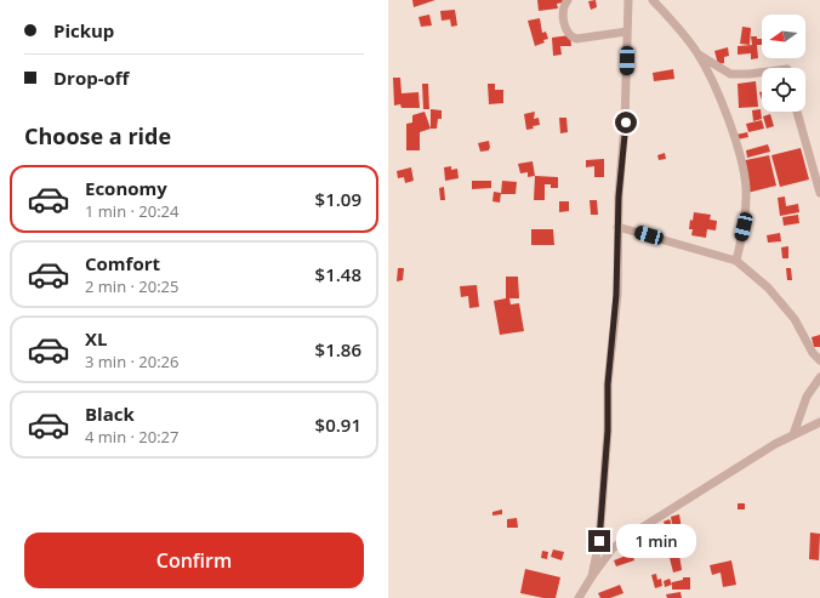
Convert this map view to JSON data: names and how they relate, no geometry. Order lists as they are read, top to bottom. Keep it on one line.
{"north":"left","page":{"banner":["Pickup","Drop-off"],"heading":"Choose a ride","list":[{"name":"Economy","note":"1 min · 20:24","value":"$1.09"},{"name":"Comfort","note":"2 min · 20:25","value":"$1.48"},{"name":"XL","note":"3 min · 20:26","value":"$1.86"},{"name":"Black","note":"4 min · 20:27","value":"$0.91"}],"buttons":"Confirm","bubble":"1 min"}}
